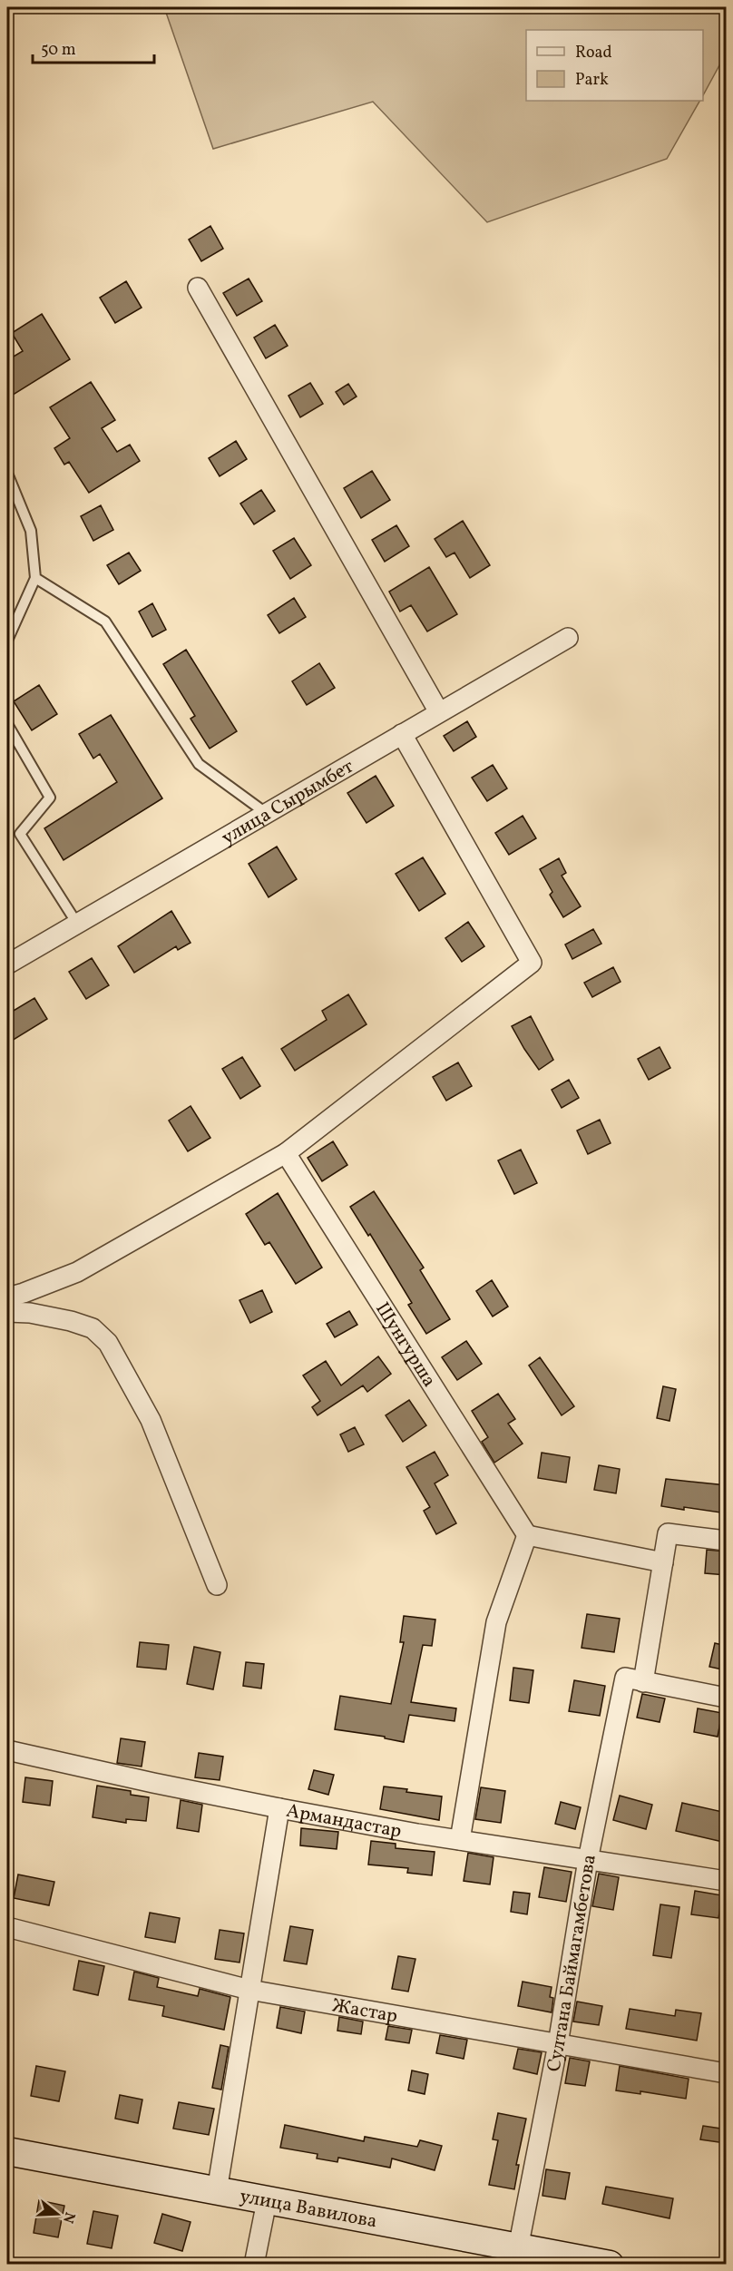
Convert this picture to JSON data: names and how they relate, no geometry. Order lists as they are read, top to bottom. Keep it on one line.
{"streets":{"street":["улица Сырымбет","Шунгурша","Армандастар","Султана Баймагамбетова","Жастар","улица Вавилова"]},"crossings":[["Армандастар","Султана Баймагамбетова"],["Армандастар","Жастар"],["Армандастар","улица Вавилова"],["Султана Баймагамбетова","Жастар"],["Султана Баймагамбетова","улица Вавилова"]],"legend":["Road","Park"],"scale_bar":"50 m","north":"right"}
